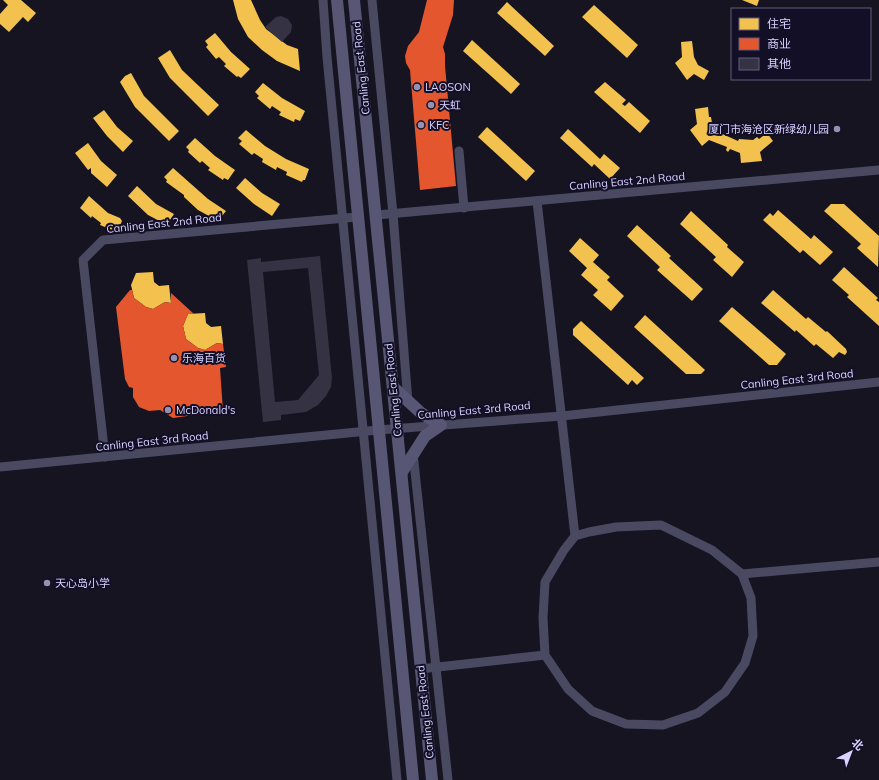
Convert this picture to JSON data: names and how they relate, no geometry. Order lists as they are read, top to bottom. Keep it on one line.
{"streets":{"street":["Canling East Road","Canling East 2nd Road","Canling East 3rd Road"]},"crossings":[["Canling East Road","Canling East 2nd Road"],["Canling East Road","Canling East 3rd Road"],["Canling East 2nd Road","Canling East 3rd Road"]],"places":["LAOSON","天虹","KFC","厦门市海沧区新绿幼儿园","乐海百货","McDonald's","天心岛小学"],"legend":["住宅","商业","其他"],"north":"top right"}
